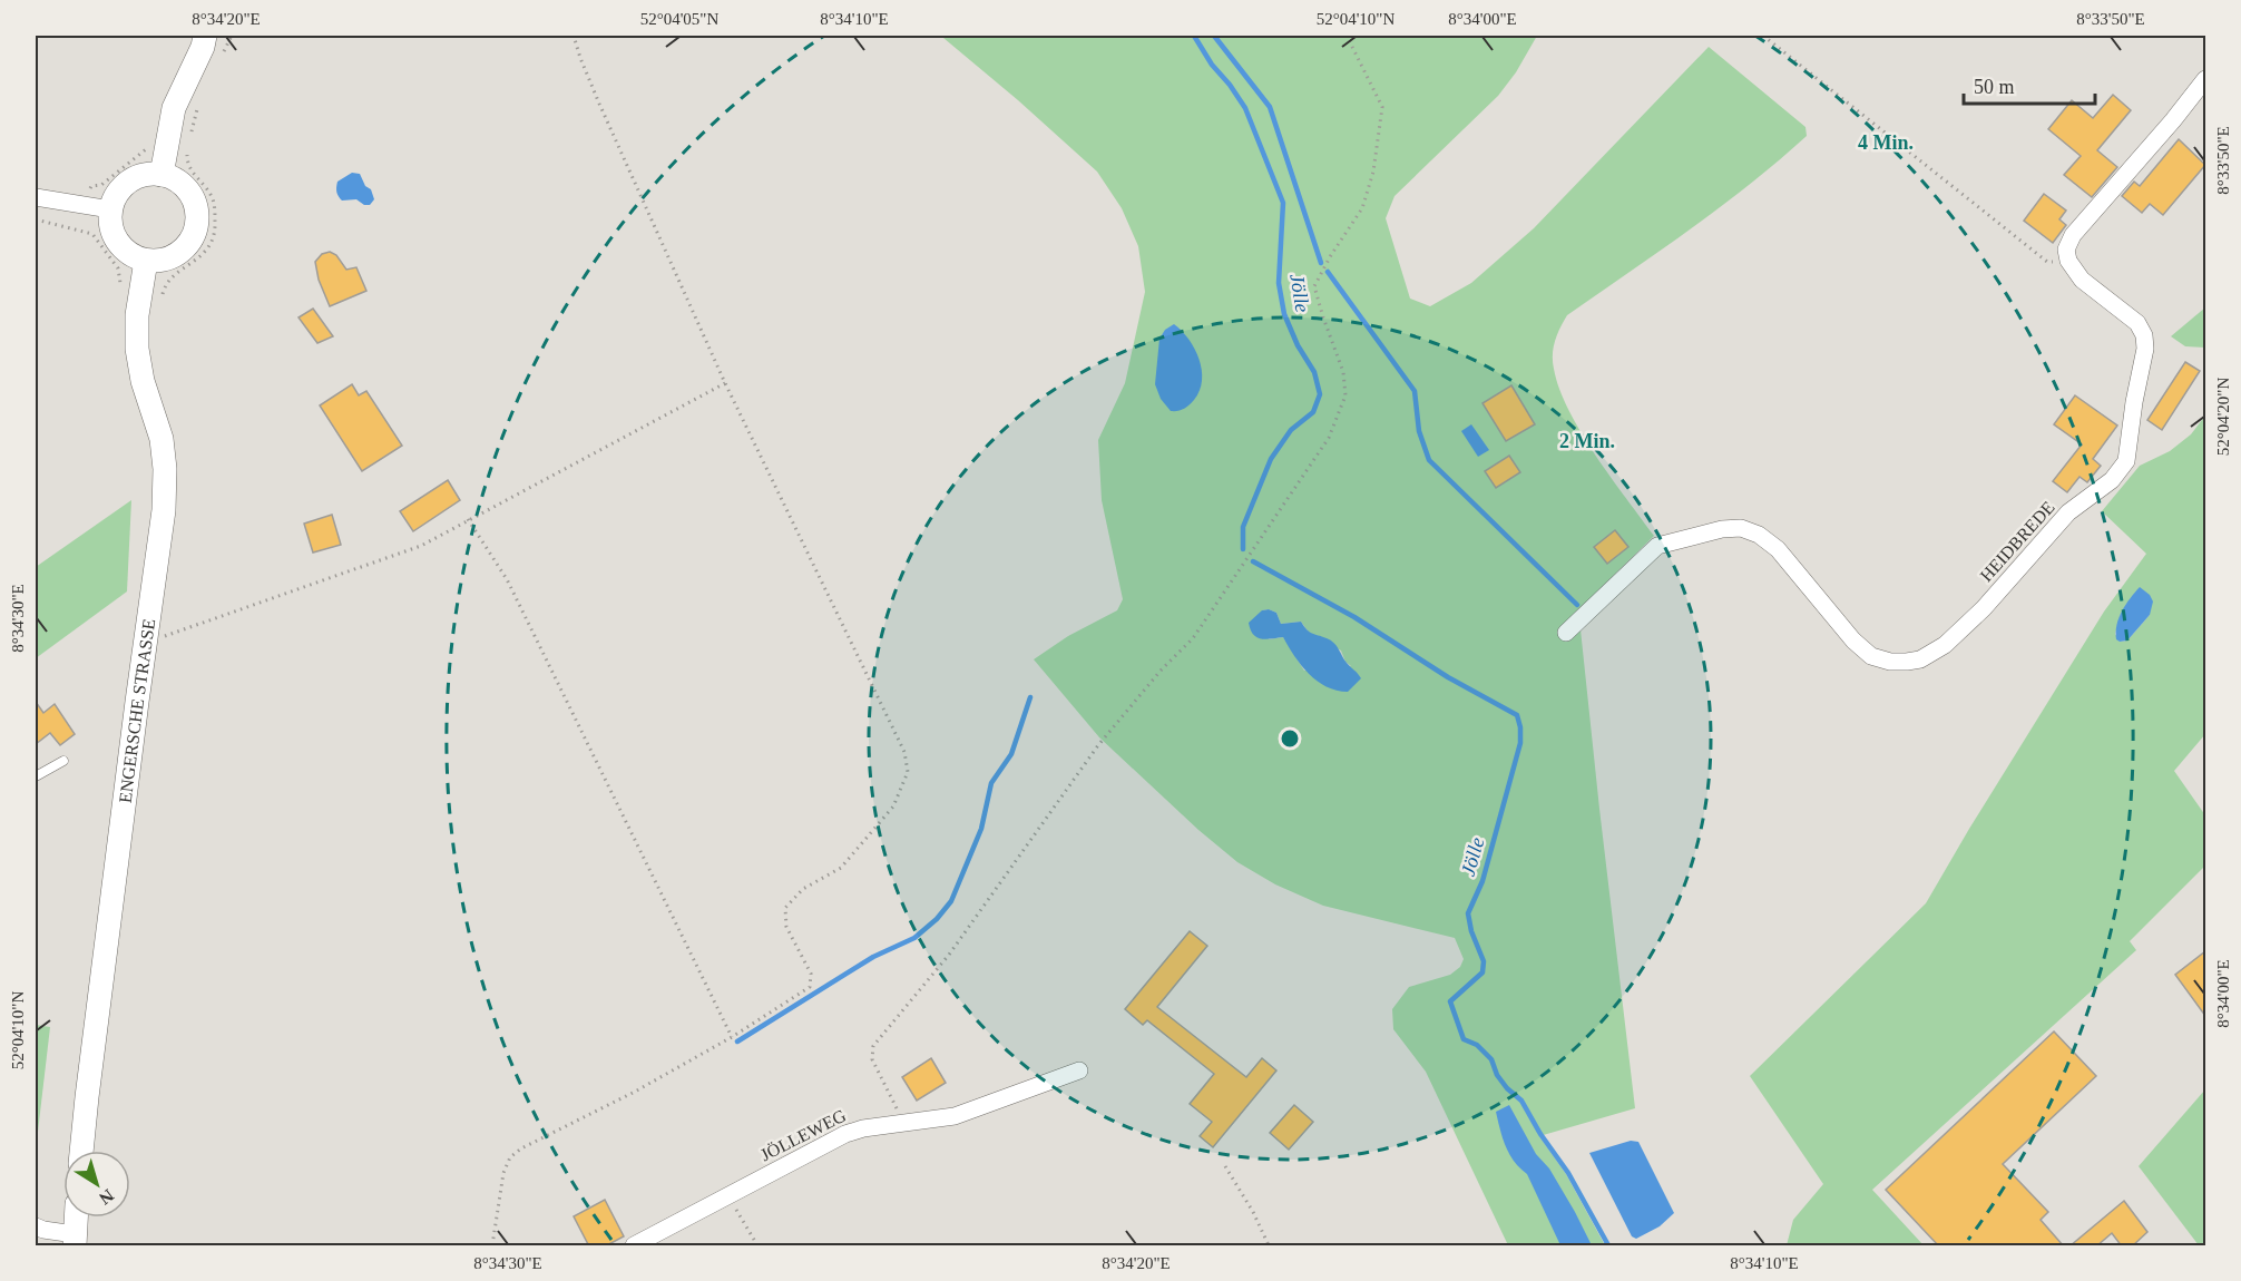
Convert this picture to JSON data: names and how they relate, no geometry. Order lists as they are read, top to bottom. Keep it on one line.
{"streets":{"main road":["ENGERSCHE STRASSE"],"street":["HEIDBREDE","JÖLLEWEG"]},"water":["Jölle"],"scale_bar":"50 m","north":"bottom right","coordinates":["8°34'20\"E","52°04'05\"N","8°34'10\"E","52°04'10\"N","8°34'00\"E","8°33'50\"E","52°04'20\"N","8°34'30\"E"],"rings":["4 Min.","2 Min."]}
